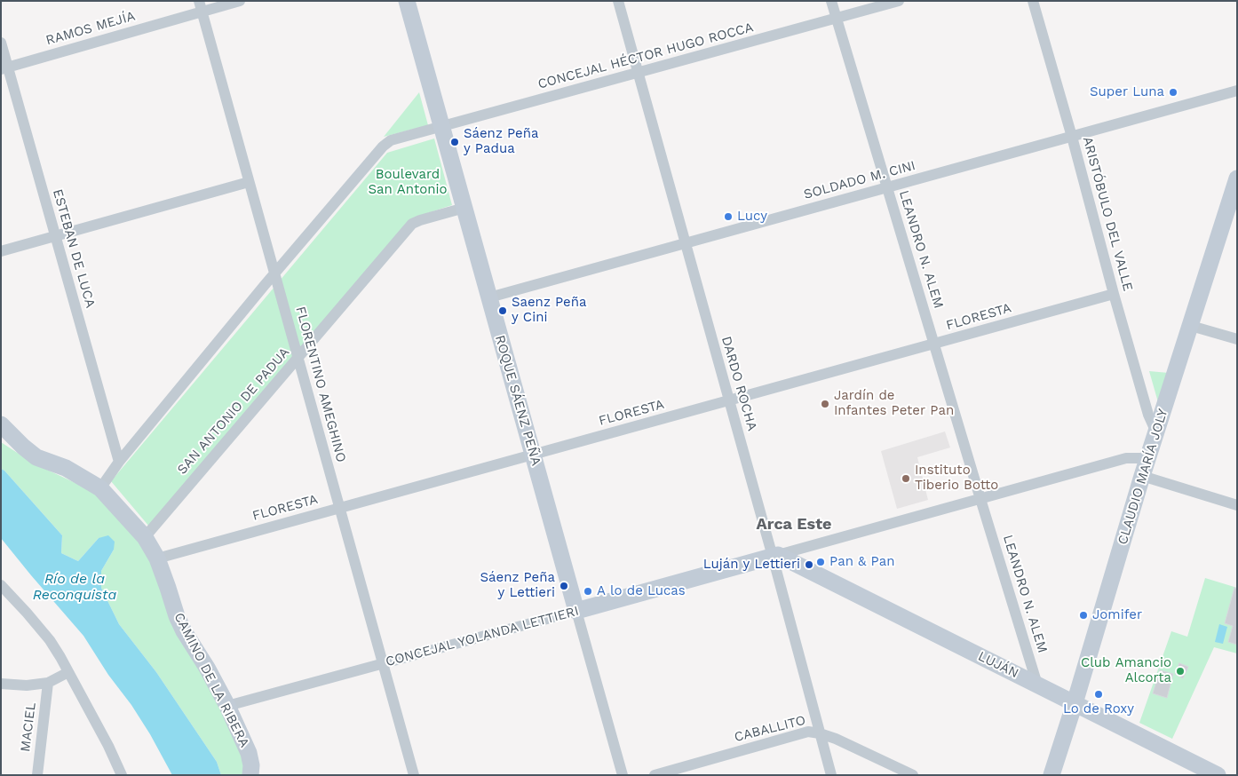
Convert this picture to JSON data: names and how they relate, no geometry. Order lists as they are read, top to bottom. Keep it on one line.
{"streets":{"street":["RAMOS MEJÍA","CONCEJAL HÉCTOR HUGO ROCCA","SOLDADO M. CINI","ARISTÓBULO DEL VALLE","ESTEBAN DE LUCA","LEANDRO N. ALEM","FLORESTA","DARDO ROCHA","FLORENTINO AMEGHINO","ROQUE SÁENZ PEÑA","SAN ANTONIO DE PADUA","CLAUDIO MARÍA JOLY","CONCEJAL YOLANDA LETTIERI","LUJÁN","CAMINO DE LA RIBERA","MACIEL","CABALLITO"]},"crossings":[["RAMOS MEJÍA","ESTEBAN DE LUCA"],["RAMOS MEJÍA","FLORENTINO AMEGHINO"],["CONCEJAL HÉCTOR HUGO ROCCA","LEANDRO N. ALEM"],["CONCEJAL HÉCTOR HUGO ROCCA","DARDO ROCHA"],["CONCEJAL HÉCTOR HUGO ROCCA","FLORENTINO AMEGHINO"],["CONCEJAL HÉCTOR HUGO ROCCA","ROQUE SÁENZ PEÑA"],["SOLDADO M. CINI","ARISTÓBULO DEL VALLE"],["SOLDADO M. CINI","LEANDRO N. ALEM"],["SOLDADO M. CINI","DARDO ROCHA"],["SOLDADO M. CINI","ROQUE SÁENZ PEÑA"],["ARISTÓBULO DEL VALLE","FLORESTA"],["ARISTÓBULO DEL VALLE","CLAUDIO MARÍA JOLY"],["LEANDRO N. ALEM","FLORESTA"],["LEANDRO N. ALEM","CONCEJAL YOLANDA LETTIERI"],["LEANDRO N. ALEM","LUJÁN"],["FLORESTA","DARDO ROCHA"],["FLORESTA","FLORENTINO AMEGHINO"],["FLORESTA","ROQUE SÁENZ PEÑA"],["FLORESTA","CAMINO DE LA RIBERA"],["DARDO ROCHA","CONCEJAL YOLANDA LETTIERI"],["DARDO ROCHA","LUJÁN"],["DARDO ROCHA","CABALLITO"],["FLORENTINO AMEGHINO","SAN ANTONIO DE PADUA"],["FLORENTINO AMEGHINO","CONCEJAL YOLANDA LETTIERI"],["ROQUE SÁENZ PEÑA","SAN ANTONIO DE PADUA"],["ROQUE SÁENZ PEÑA","CONCEJAL YOLANDA LETTIERI"],["SAN ANTONIO DE PADUA","CAMINO DE LA RIBERA"],["CLAUDIO MARÍA JOLY","CONCEJAL YOLANDA LETTIERI"],["CLAUDIO MARÍA JOLY","LUJÁN"],["CONCEJAL YOLANDA LETTIERI","LUJÁN"],["CONCEJAL YOLANDA LETTIERI","CAMINO DE LA RIBERA"]],"districts":["Arca Este"],"water":["Río de la Reconquista"],"parks":["Boulevard San Antonio"],"places":["Super Luna","Sáenz Peña y Padua","Lucy","Saenz Peña y Cini","Jardín de Infantes Peter Pan","Instituto Tiberio Botto","Pan & Pan","Luján y Lettieri","Sáenz Peña y Lettieri","A lo de Lucas","Jomifer","Club Amancio Alcorta","Lo de Roxy"]}
